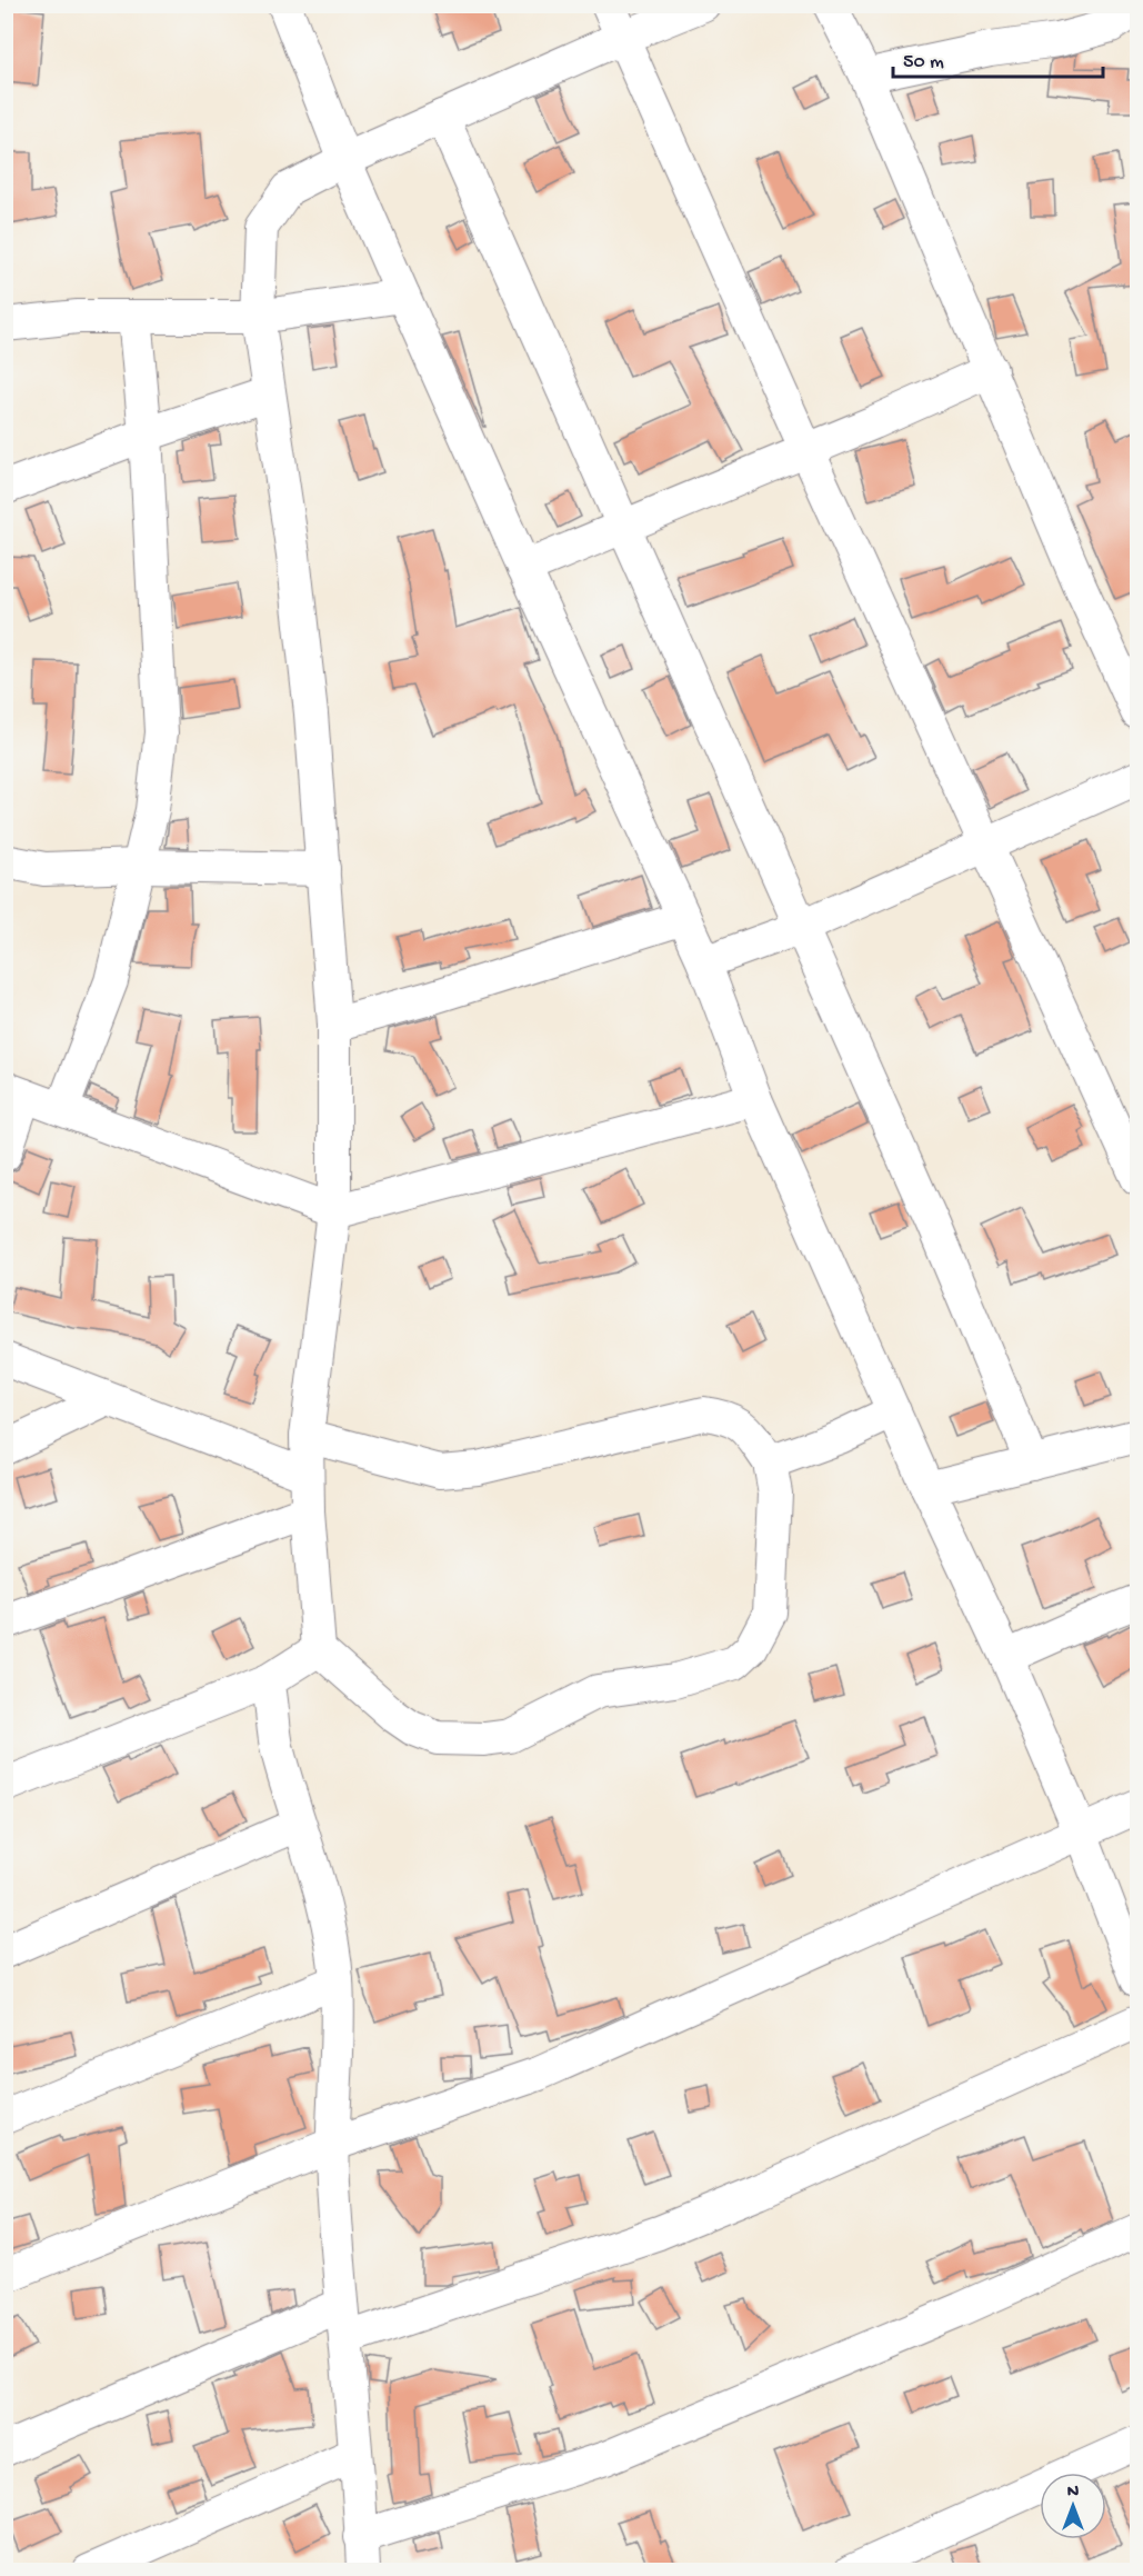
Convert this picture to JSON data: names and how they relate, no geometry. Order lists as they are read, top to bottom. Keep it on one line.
{"scale_bar":"50 m","north":"top"}
